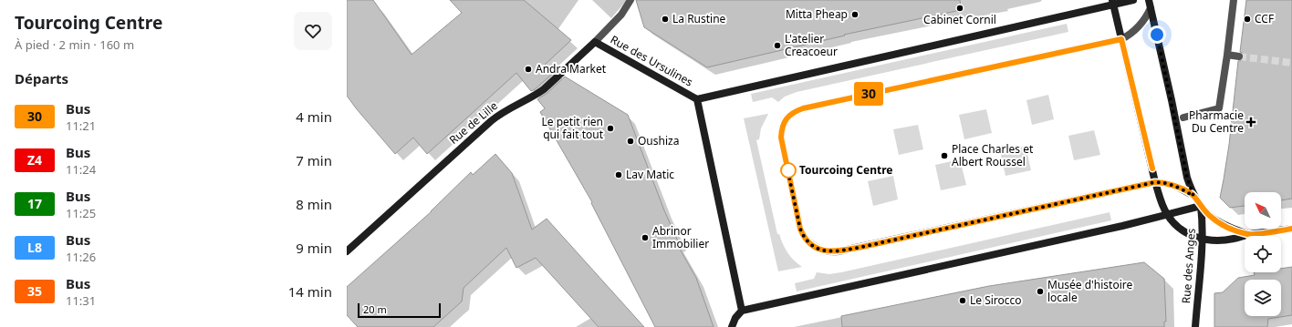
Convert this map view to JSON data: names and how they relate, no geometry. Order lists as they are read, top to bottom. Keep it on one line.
{"streets":{"main road":["Rue des Ursulines","Rue de Lille","Rue des Anges"]},"crossings":[["Rue des Ursulines","Rue de Lille"]],"places":{"other":["Cabinet Cornil","Mitta Pheap","La Rustine","CCF","L'atelier Creacoeur","Andra Market","Le petit rien qui fait tout","Oushiza","Place Charles et Albert Roussel","Tourcoing Centre","Lav Matic","Abrinor Immobilier","Musée d'histoire locale","Le Sirocco"],"health":["Pharmacie Du Centre"]},"lines":["bus line 30"],"scale_bar":"20 m","north":"top left","page":{"heading":[["Tourcoing Centre","À pied · 2 min · 160 m"],"Départs"],"on_map":"30","list":[{"mark":"30","name":"Bus","note":"11:21","value":"4 min"},{"mark":"Z4","name":"Bus","note":"11:24","value":"7 min"},{"mark":"17","name":"Bus","note":"11:25","value":"8 min"},{"mark":"L8","name":"Bus","note":"11:26","value":"9 min"},{"mark":"35","name":"Bus","note":"11:31","value":"14 min"}],"scale":"20 m"}}
